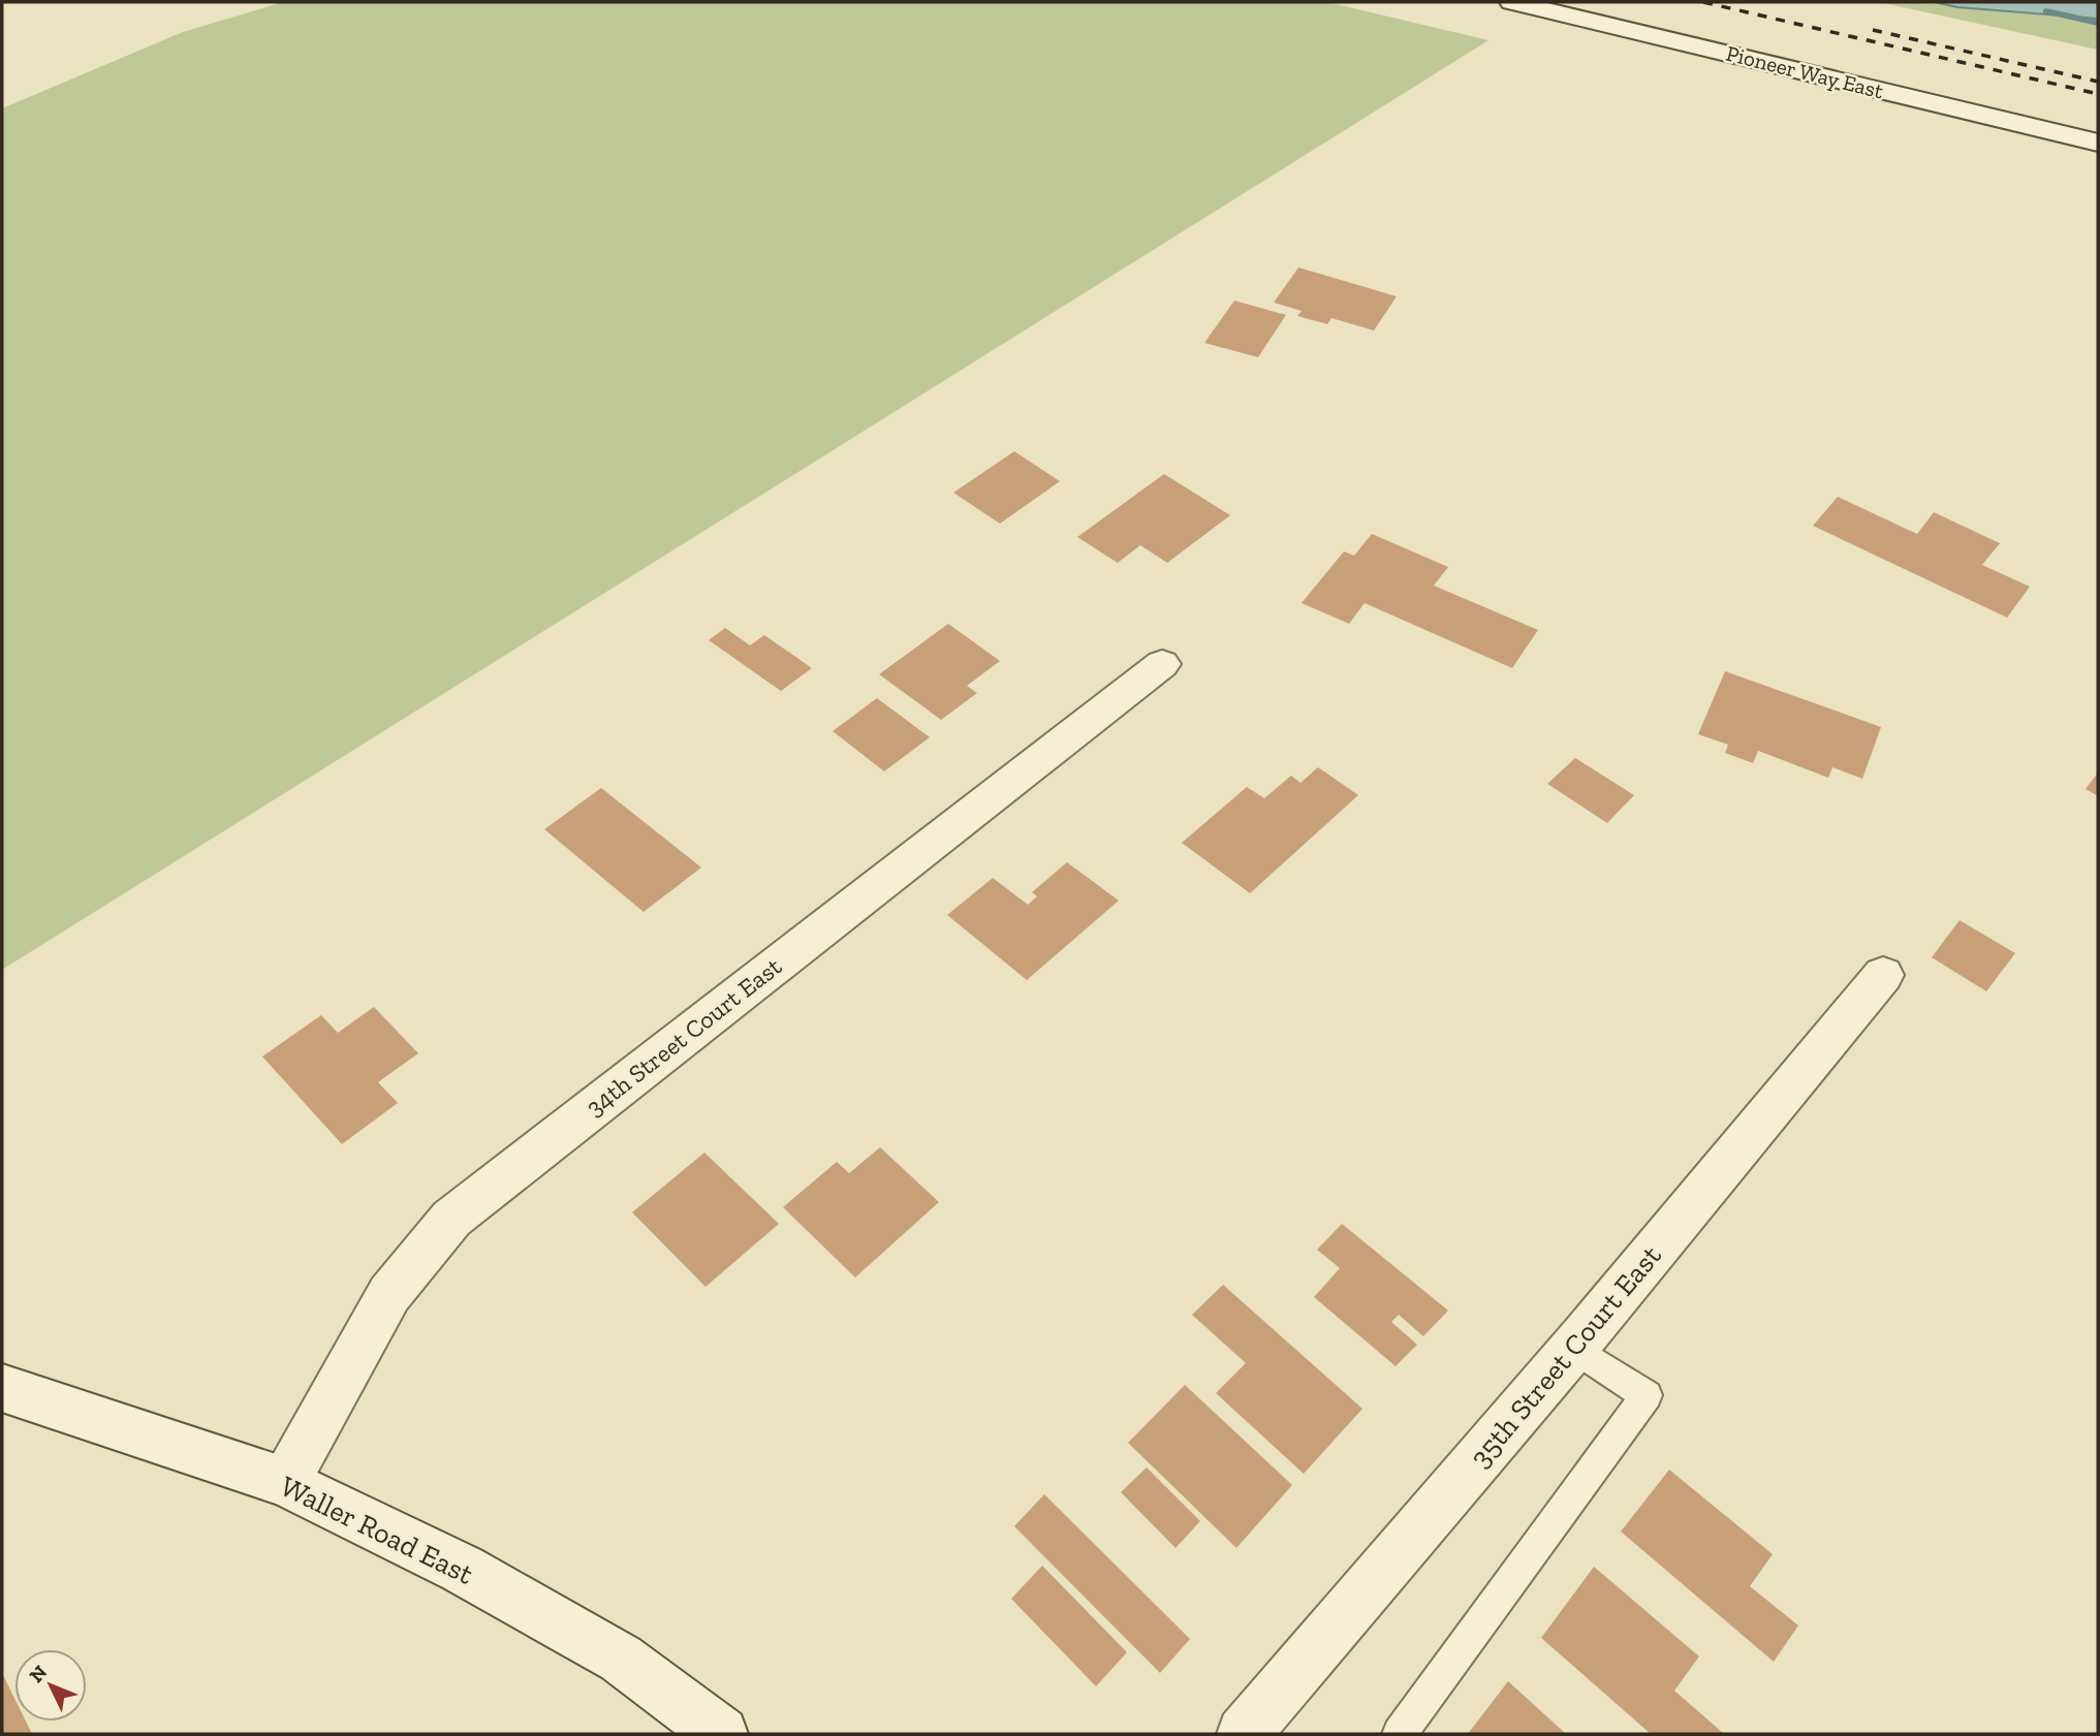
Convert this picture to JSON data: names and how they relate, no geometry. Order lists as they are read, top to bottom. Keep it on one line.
{"streets":{"street":["Pioneer Way East","34th Street Court East","35th Street Court East","Waller Road East"]},"crossings":[["34th Street Court East","Waller Road East"]],"north":"top left"}
